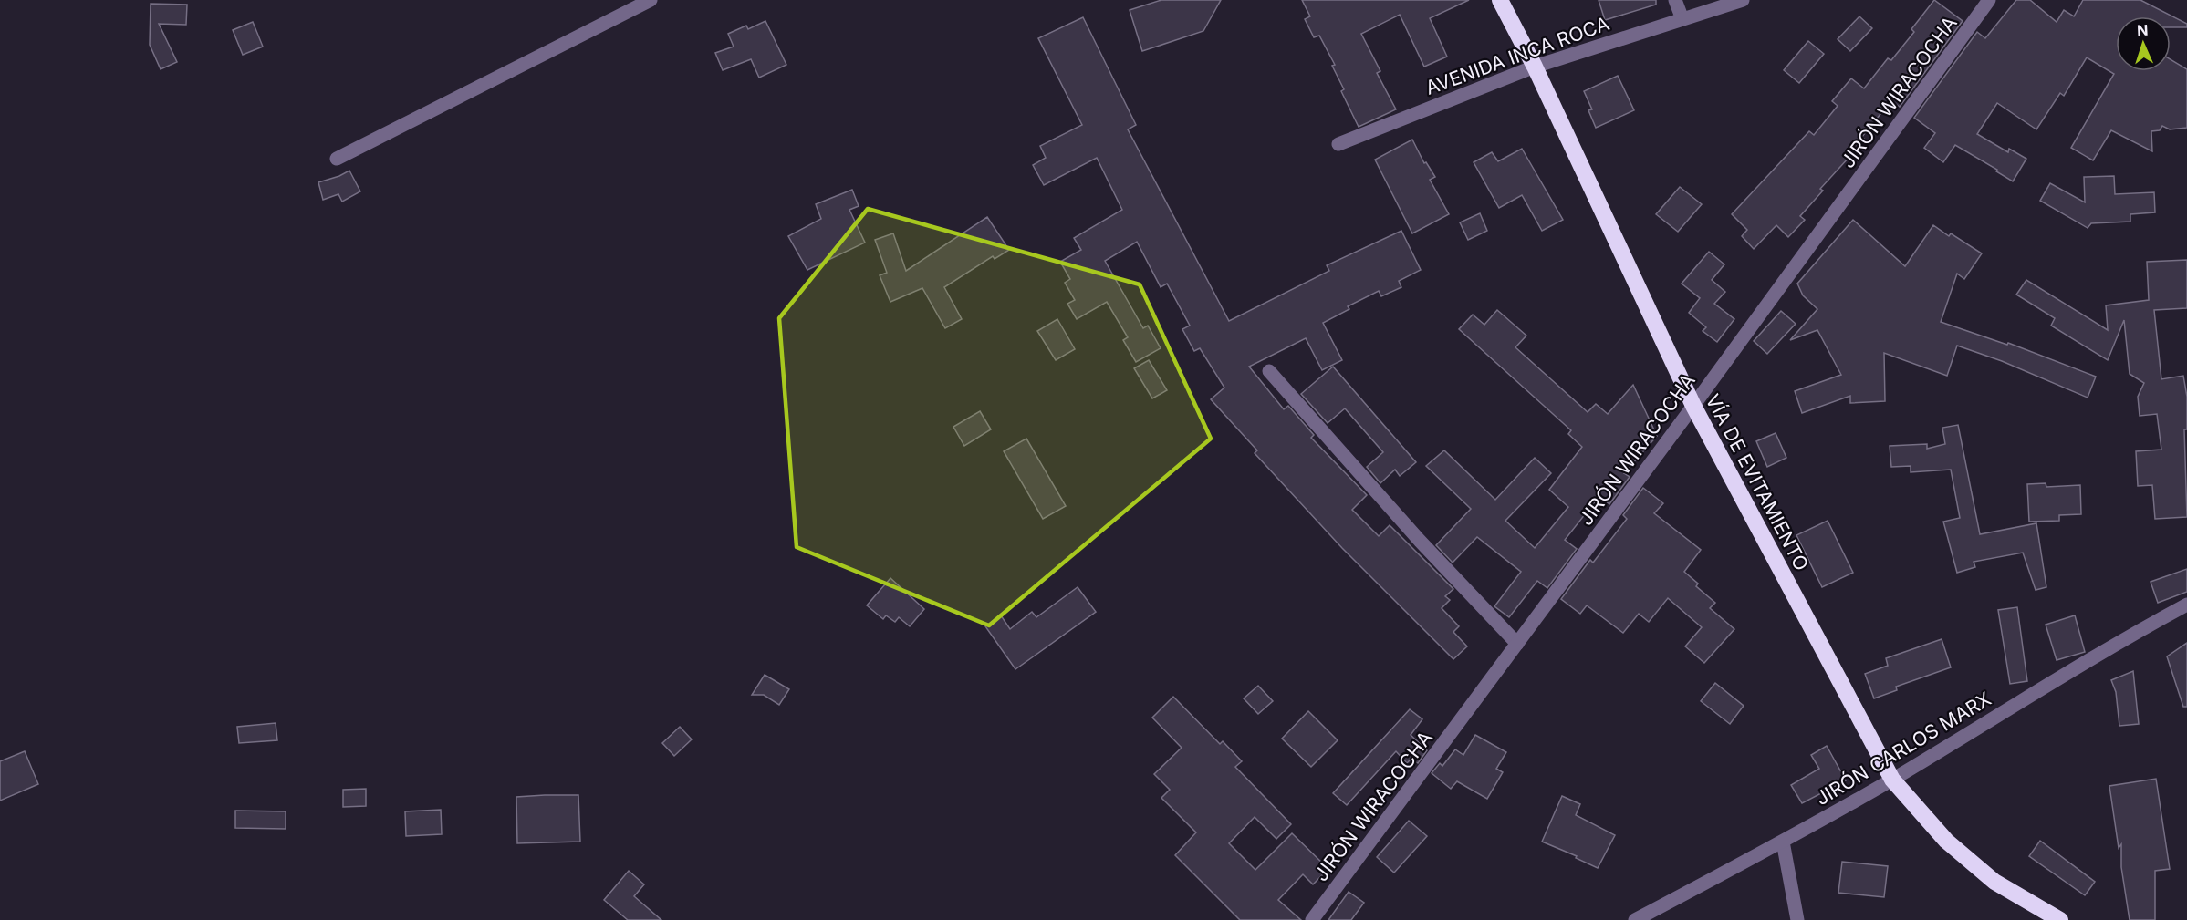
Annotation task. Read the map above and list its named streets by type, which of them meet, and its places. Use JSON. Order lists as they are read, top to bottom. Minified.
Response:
{"streets":{"highway":["VÍA DE EVITAMIENTO"],"street":["AVENIDA INCA ROCA","JIRÓN WIRACOCHA","JIRÓN CARLOS MARX"]},"crossings":[["AVENIDA INCA ROCA","VÍA DE EVITAMIENTO"],["JIRÓN WIRACOCHA","VÍA DE EVITAMIENTO"],["VÍA DE EVITAMIENTO","JIRÓN CARLOS MARX"]],"north":"top"}
